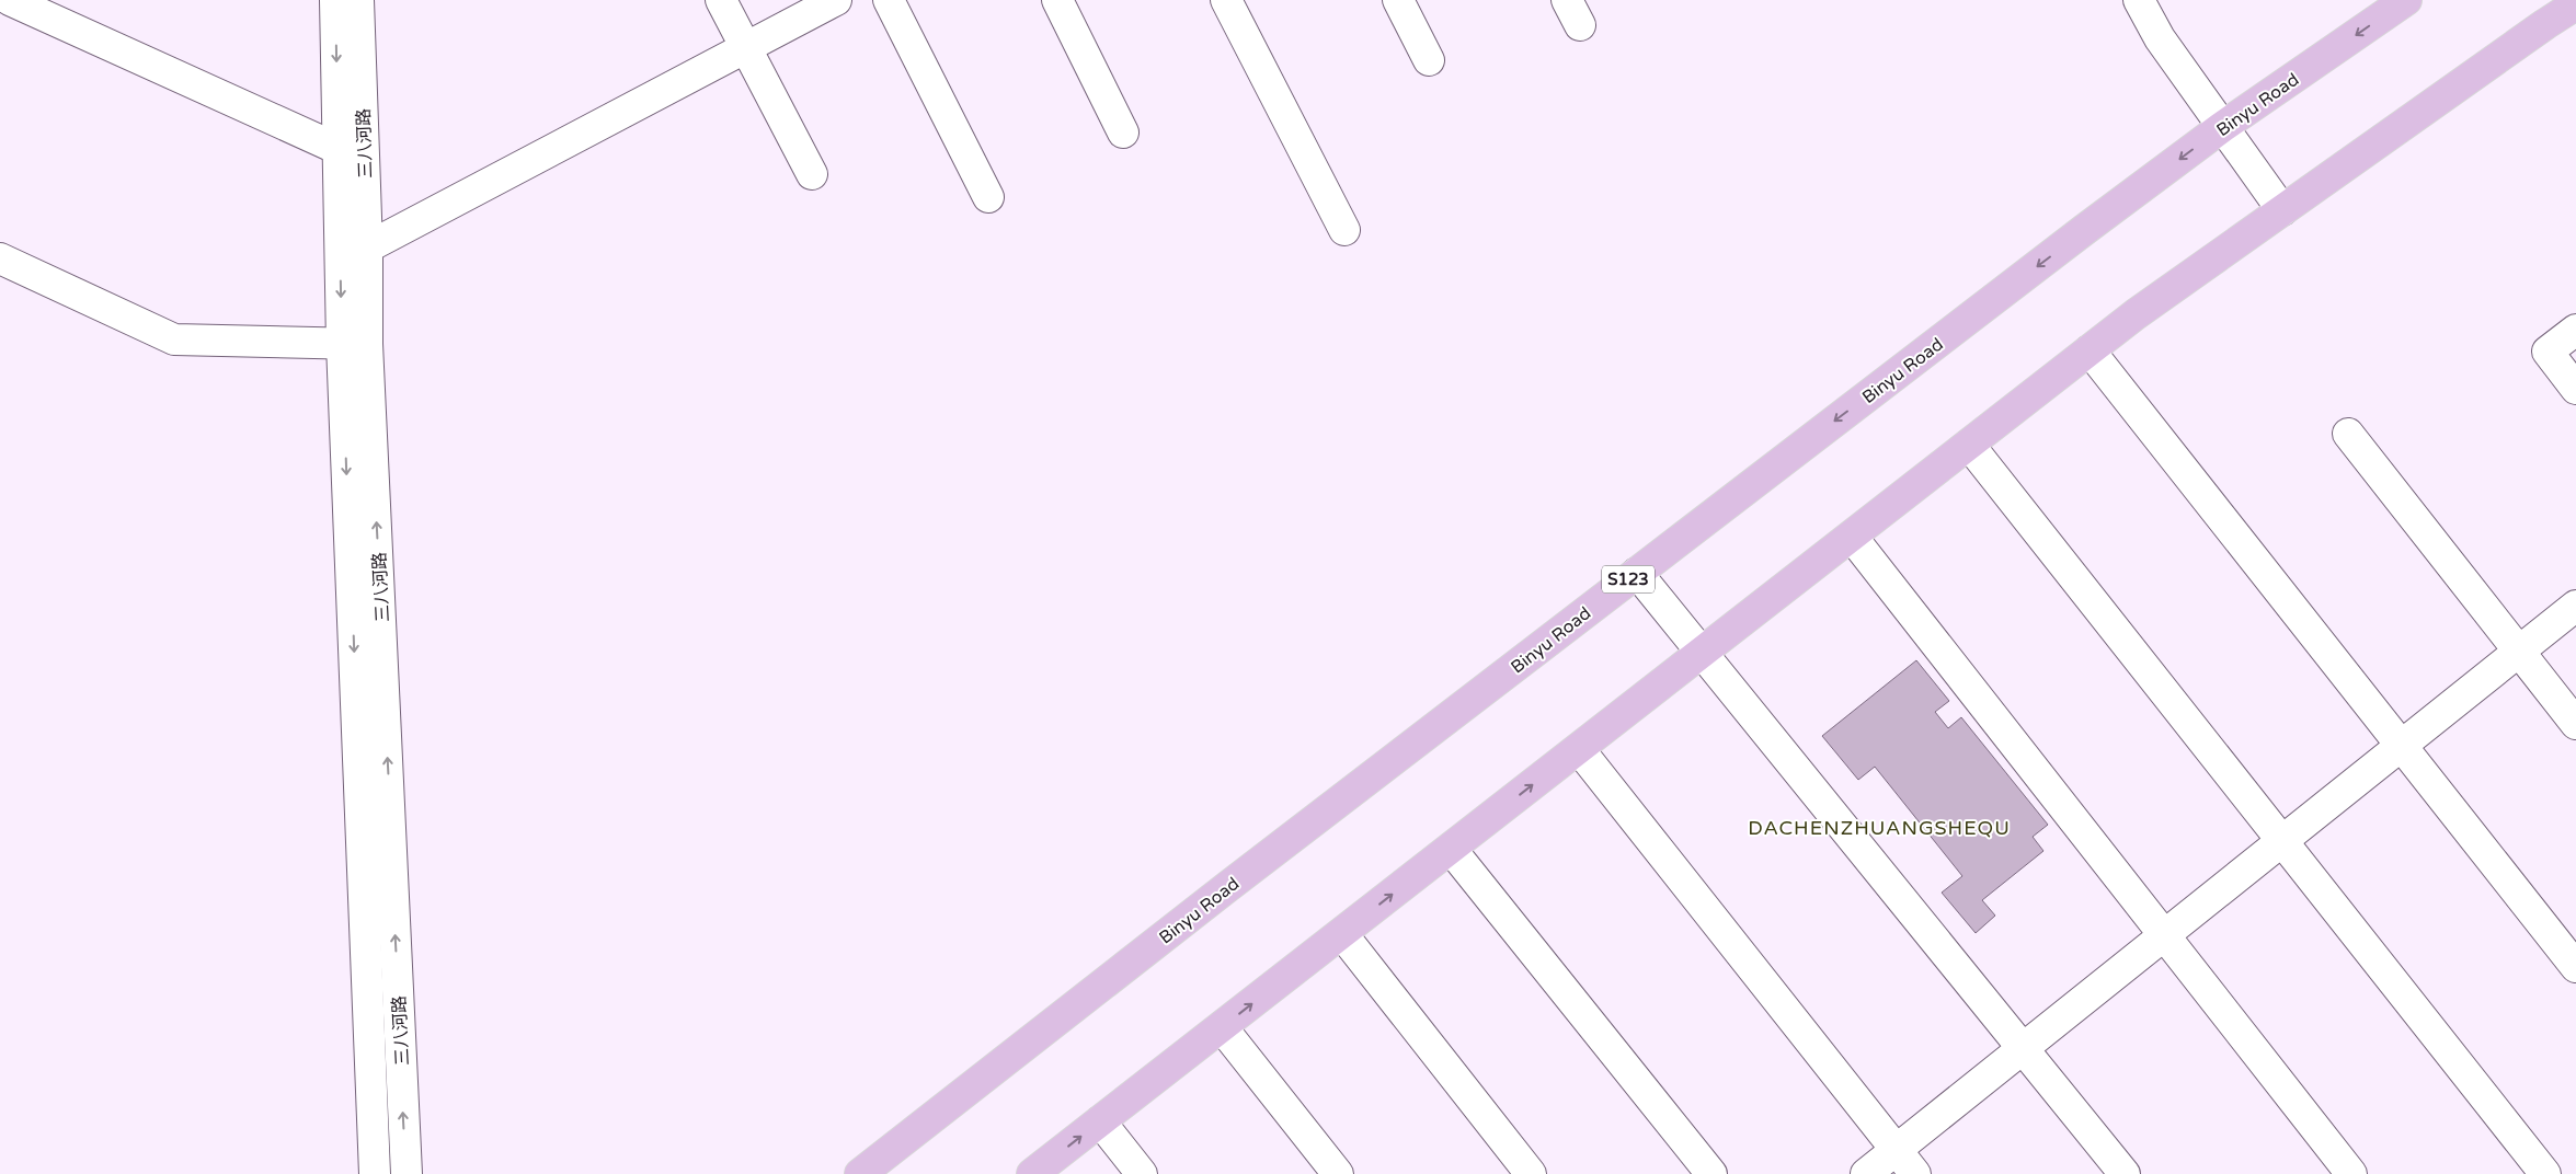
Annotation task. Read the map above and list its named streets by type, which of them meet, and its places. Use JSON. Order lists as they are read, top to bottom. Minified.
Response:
{"streets":{"main road":["Binyu Road","S123"],"street":["三八河路"]},"districts":["DACHENZHUANGSHEQU"]}
